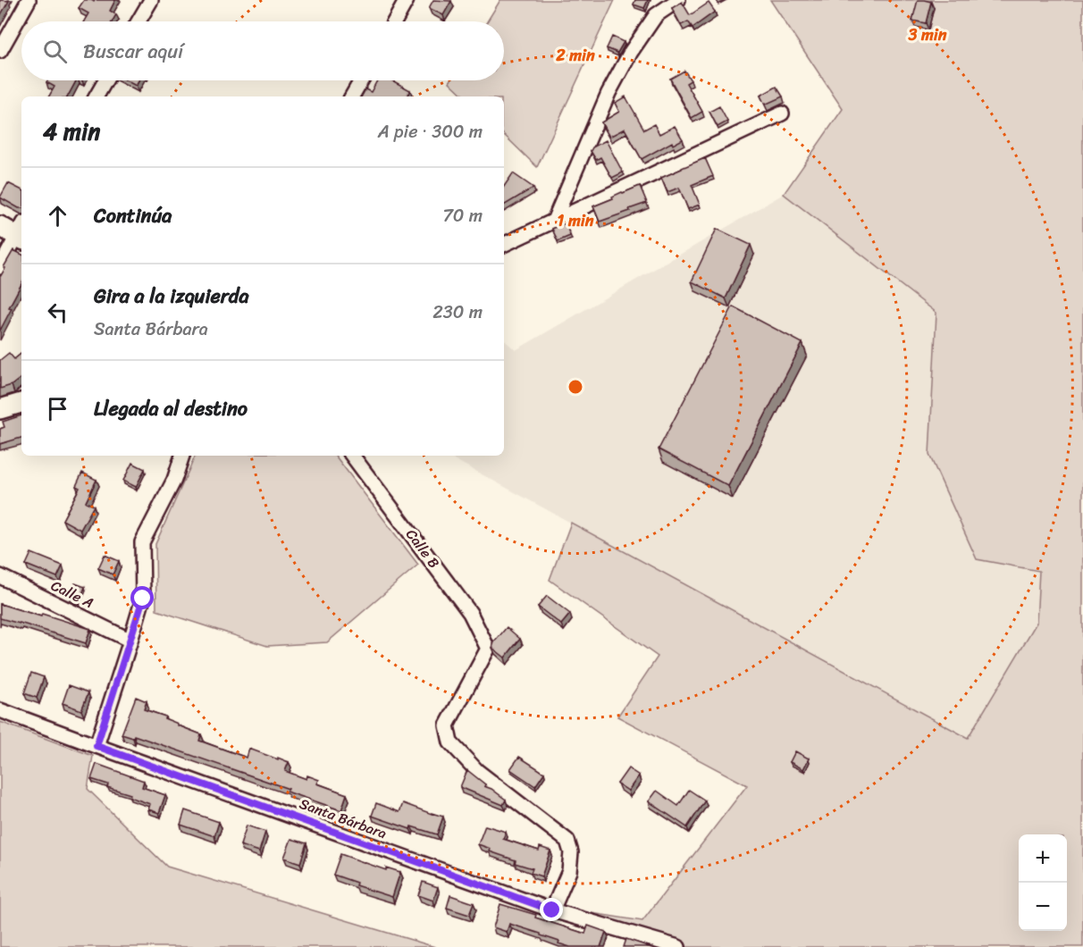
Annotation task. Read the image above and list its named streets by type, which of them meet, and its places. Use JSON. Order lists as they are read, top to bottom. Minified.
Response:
{"streets":{"street":["Calle B","Calle A","Santa Bárbara"]},"crossings":[["Calle B","Santa Bárbara"]],"page":{"search":"Buscar aquí","heading":["4 min","A pie · 300 m"],"list":[["Continúa","70 m"],["Gira a la izquierda","Santa Bárbara","230 m"],"Llegada al destino"],"map_buttons":["+","−"]},"rings":["3 min","2 min","1 min"]}
